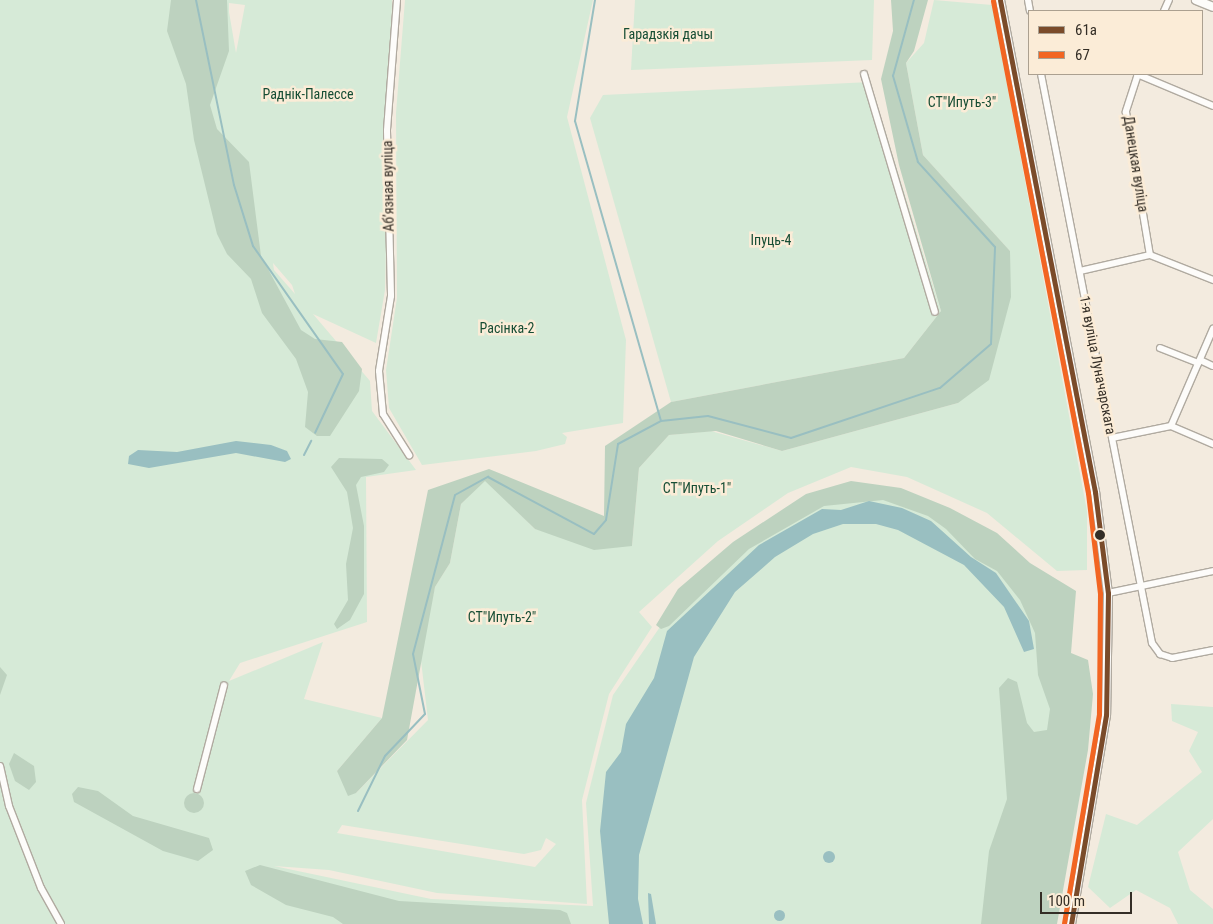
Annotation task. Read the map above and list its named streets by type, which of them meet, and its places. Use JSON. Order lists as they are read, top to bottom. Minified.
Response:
{"streets":{"street":["Данецкая вуліца","Абʼязная вуліца","1-я вуліца Луначарскага"]},"parks":["Гарадзкія дачы","Раднік-Палессе","СТ\"Ипуть-3\"","Іпуць-4","Расінка-2","СТ\"Ипуть-1\"","СТ\"Ипуть-2\""],"lines":["transit line 61а","transit line 67"],"legend":["61а","67"],"scale_bar":"100 m"}
